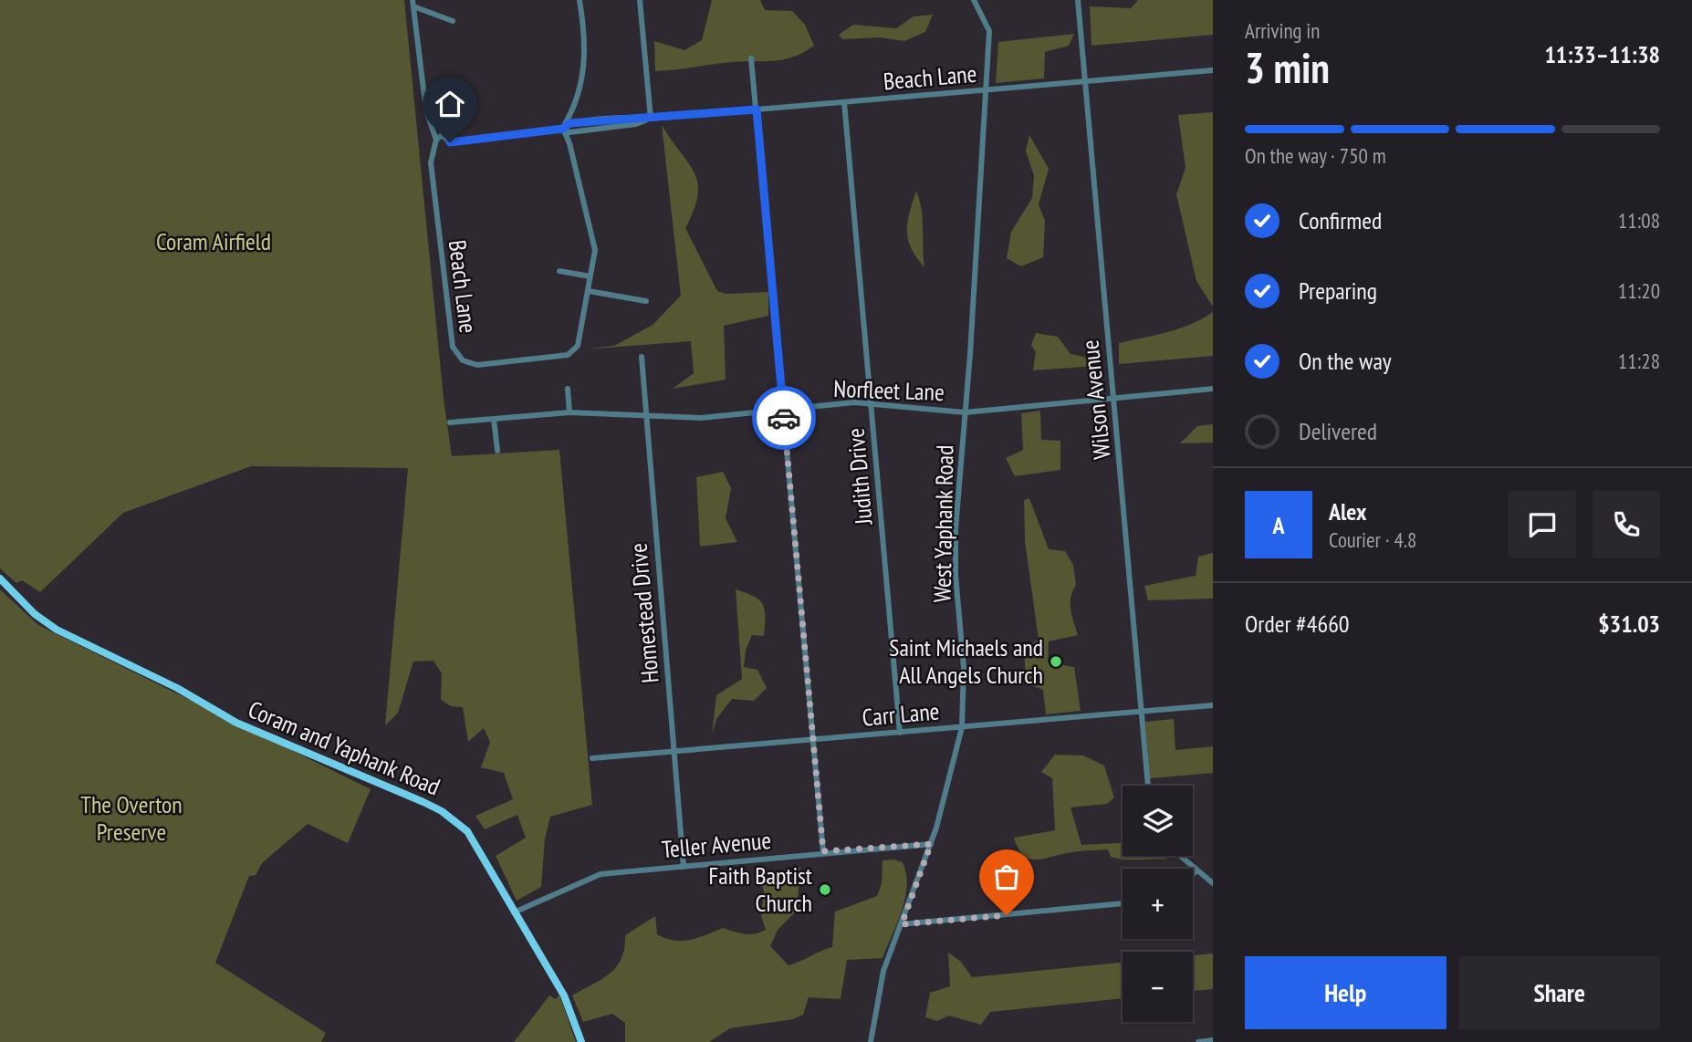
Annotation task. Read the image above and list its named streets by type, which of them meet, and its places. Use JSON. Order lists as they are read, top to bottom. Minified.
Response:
{"streets":{"main road":["Coram and Yaphank Road"],"street":["Beach Lane","Norfleet Lane","Wilson Avenue","Judith Drive","West Yaphank Road","Homestead Drive","Carr Lane","Teller Avenue"]},"crossings":[["Beach Lane","Wilson Avenue"],["Beach Lane","Judith Drive"],["Beach Lane","West Yaphank Road"],["Norfleet Lane","Wilson Avenue"],["Norfleet Lane","Judith Drive"],["Norfleet Lane","West Yaphank Road"],["Norfleet Lane","Homestead Drive"],["Wilson Avenue","Carr Lane"],["Judith Drive","Carr Lane"],["West Yaphank Road","Carr Lane"],["West Yaphank Road","Teller Avenue"],["Homestead Drive","Carr Lane"],["Homestead Drive","Teller Avenue"],["Coram and Yaphank Road","Teller Avenue"]],"parks":["Coram Airfield","The Overton Preserve"],"places":["Saint Michaels and All Angels Church","Faith Baptist Church"],"page":{"heading":["3 min","Arriving in","11:33–11:38"],"panel":["Alex","Courier · 4.8","Order #4660","$31.03"],"bar":"On the way · 750 m","list":[["Confirmed","11:08"],["Preparing","11:20"],["On the way","11:28"],"Delivered"],"round":"A","map_buttons":["+","−"],"buttons":["Help","Share"]}}
